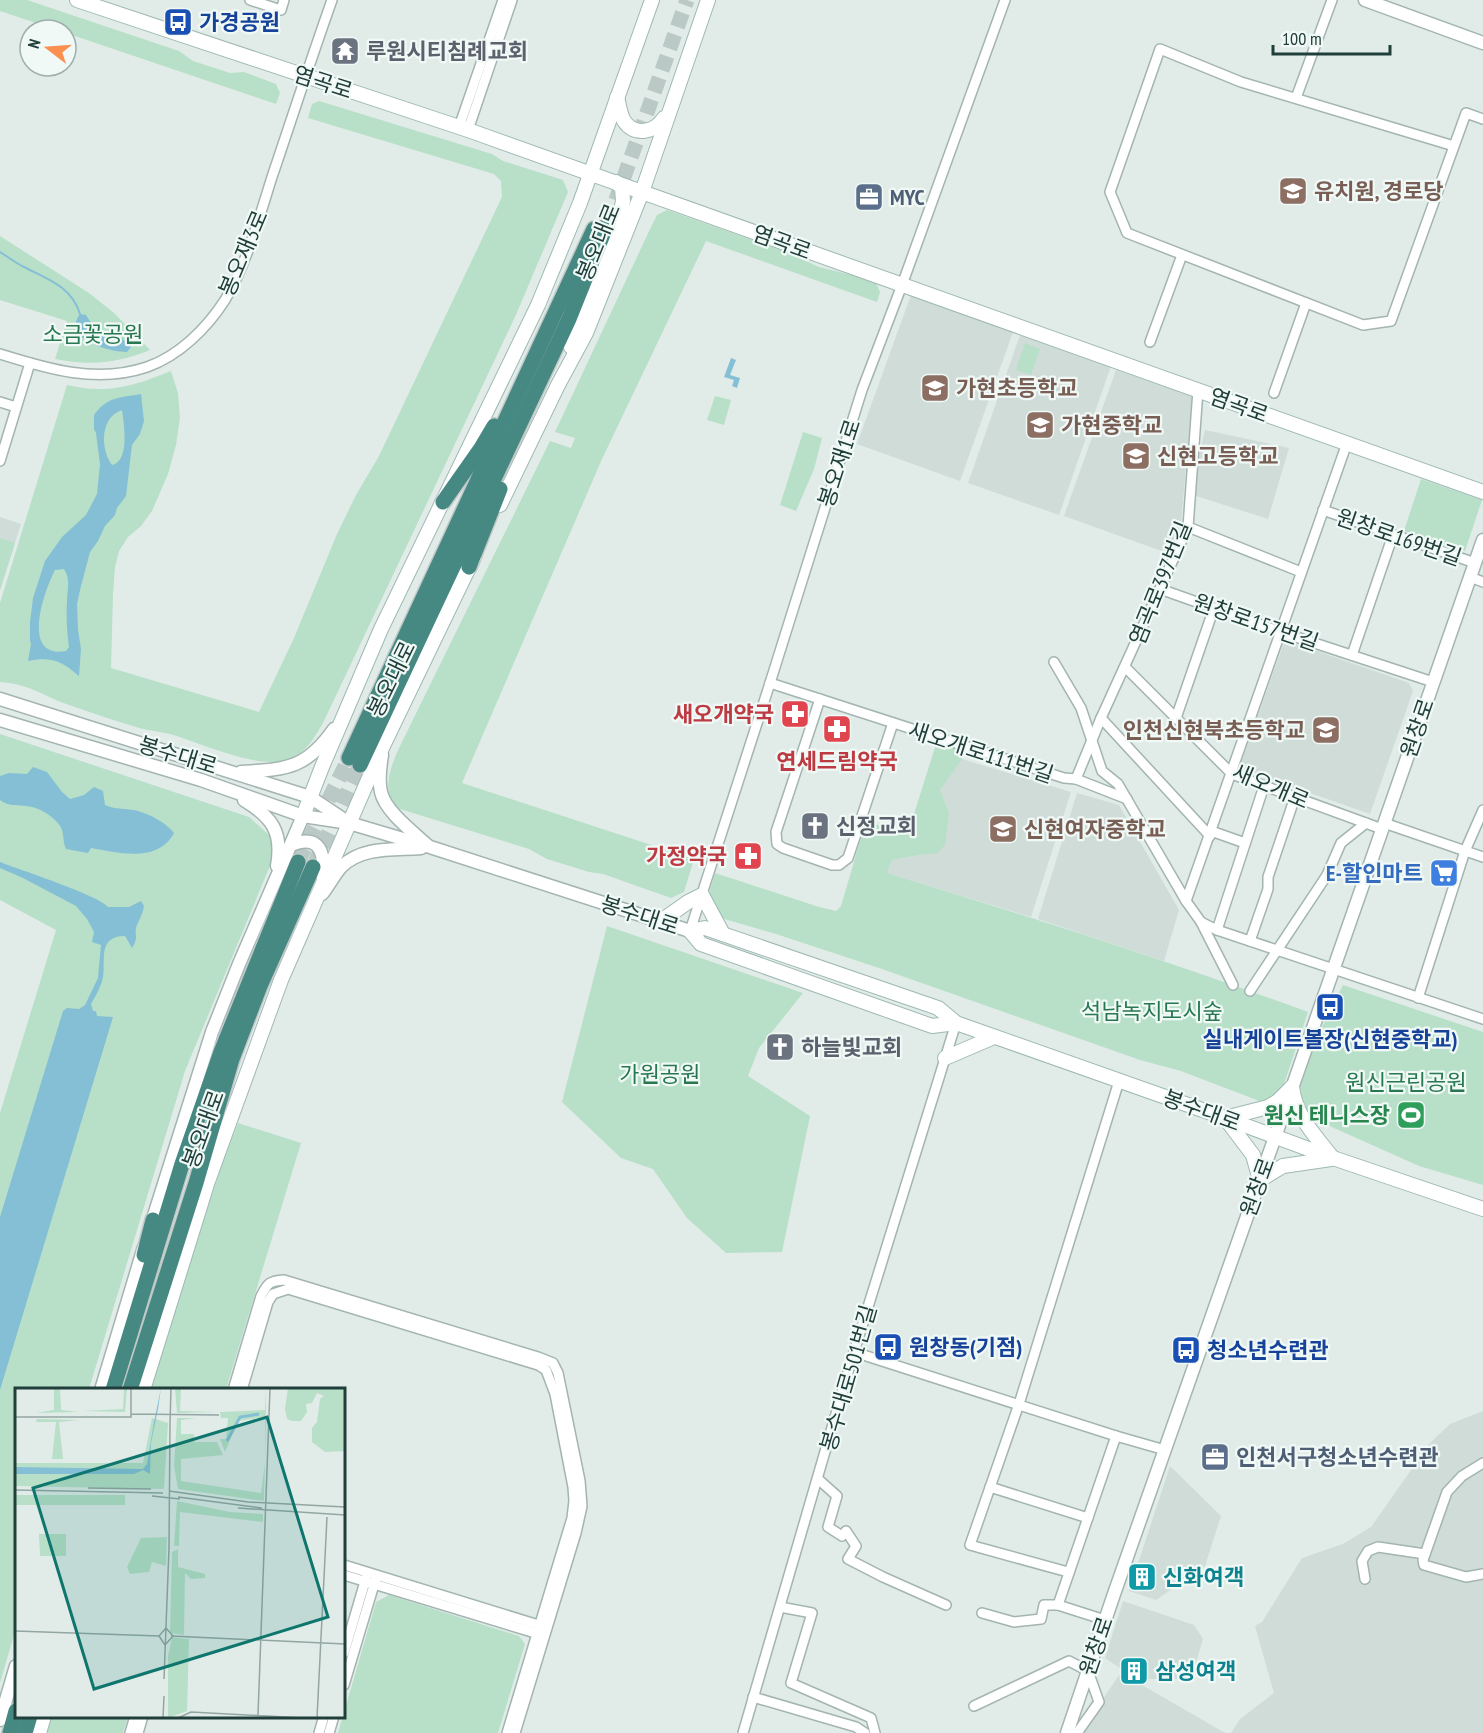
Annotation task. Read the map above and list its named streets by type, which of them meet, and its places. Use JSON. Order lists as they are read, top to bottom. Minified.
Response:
{"streets":{"highway":["봉오대로"],"main road":["염곡로","봉수대로"],"street":["봉오재3로","봉오재1로","원창로169번길","염곡로397번길","원창로157번길","원창로","새오개로111번길","새오개로","봉수대로501번길"]},"crossings":[["염곡로","봉오대로"],["염곡로","봉오재3로"],["염곡로","봉오재1로"],["염곡로","염곡로397번길"],["봉오대로","봉수대로"],["봉오재1로","새오개로111번길"],["봉오재1로","봉수대로"],["원창로169번길","원창로"],["염곡로397번길","원창로157번길"],["염곡로397번길","새오개로111번길"],["염곡로397번길","새오개로"],["원창로157번길","원창로"],["원창로","봉수대로"],["원창로","새오개로"],["새오개로111번길","새오개로"],["봉수대로","봉수대로501번길"]],"parks":["소금꽃공원","석남녹지도시숲","가원공원","원신근린공원"],"places":{"bus stop":["가경공원","실내게이트볼장(신현중학교)","원창동(기점)","청소년수련관"],"temple":["루원시티침례교회"],"school or university":["유치원, 경로당","가현초등학교","가현중학교","신현고등학교","인천신현북초등학교","신현여자중학교"],"office":["MYC","인천서구청소년수련관"],"pharmacy":["새오개약국","연세드림약국","가정약국"],"church":["신정교회","하늘빛교회"],"supermarket":["E-할인마트"],"sports":["원신 테니스장"],"building":["신화여객","삼성여객"]},"scale_bar":"100 m","north":"left"}
